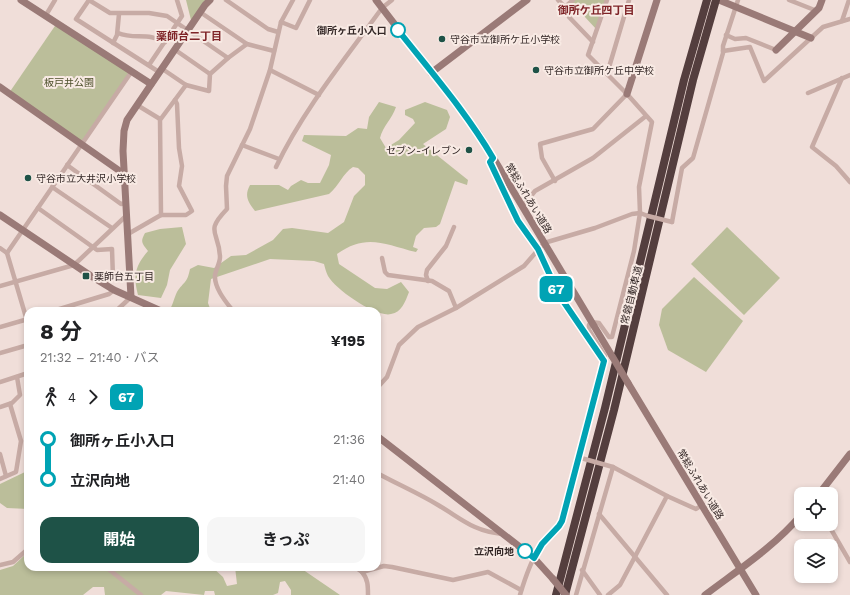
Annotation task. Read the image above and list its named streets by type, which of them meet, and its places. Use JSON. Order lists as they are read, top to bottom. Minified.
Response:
{"streets":{"highway":["常磐自動車道"],"street":["常総ふれあい道路"]},"districts":["御所ケ丘四丁目","薬師台二丁目"],"parks":["板戸井公園"],"places":{"other":["御所ヶ丘小入口","守谷市立御所ケ丘小学校","守谷市立御所ケ丘中学校","セブン-イレブン","守谷市立大井沢小学校","立沢向地"],"transit":["薬師台五丁目"]},"lines":["bus line 67"],"page":{"on_map":"67","heading":["8 分","21:32 – 21:40 · バス","¥195"],"legs":["4","67"],"list":[{"name":"御所ヶ丘小入口","value":"21:36"},{"name":"立沢向地","value":"21:40"}],"buttons":["開始","きっぷ"]}}
